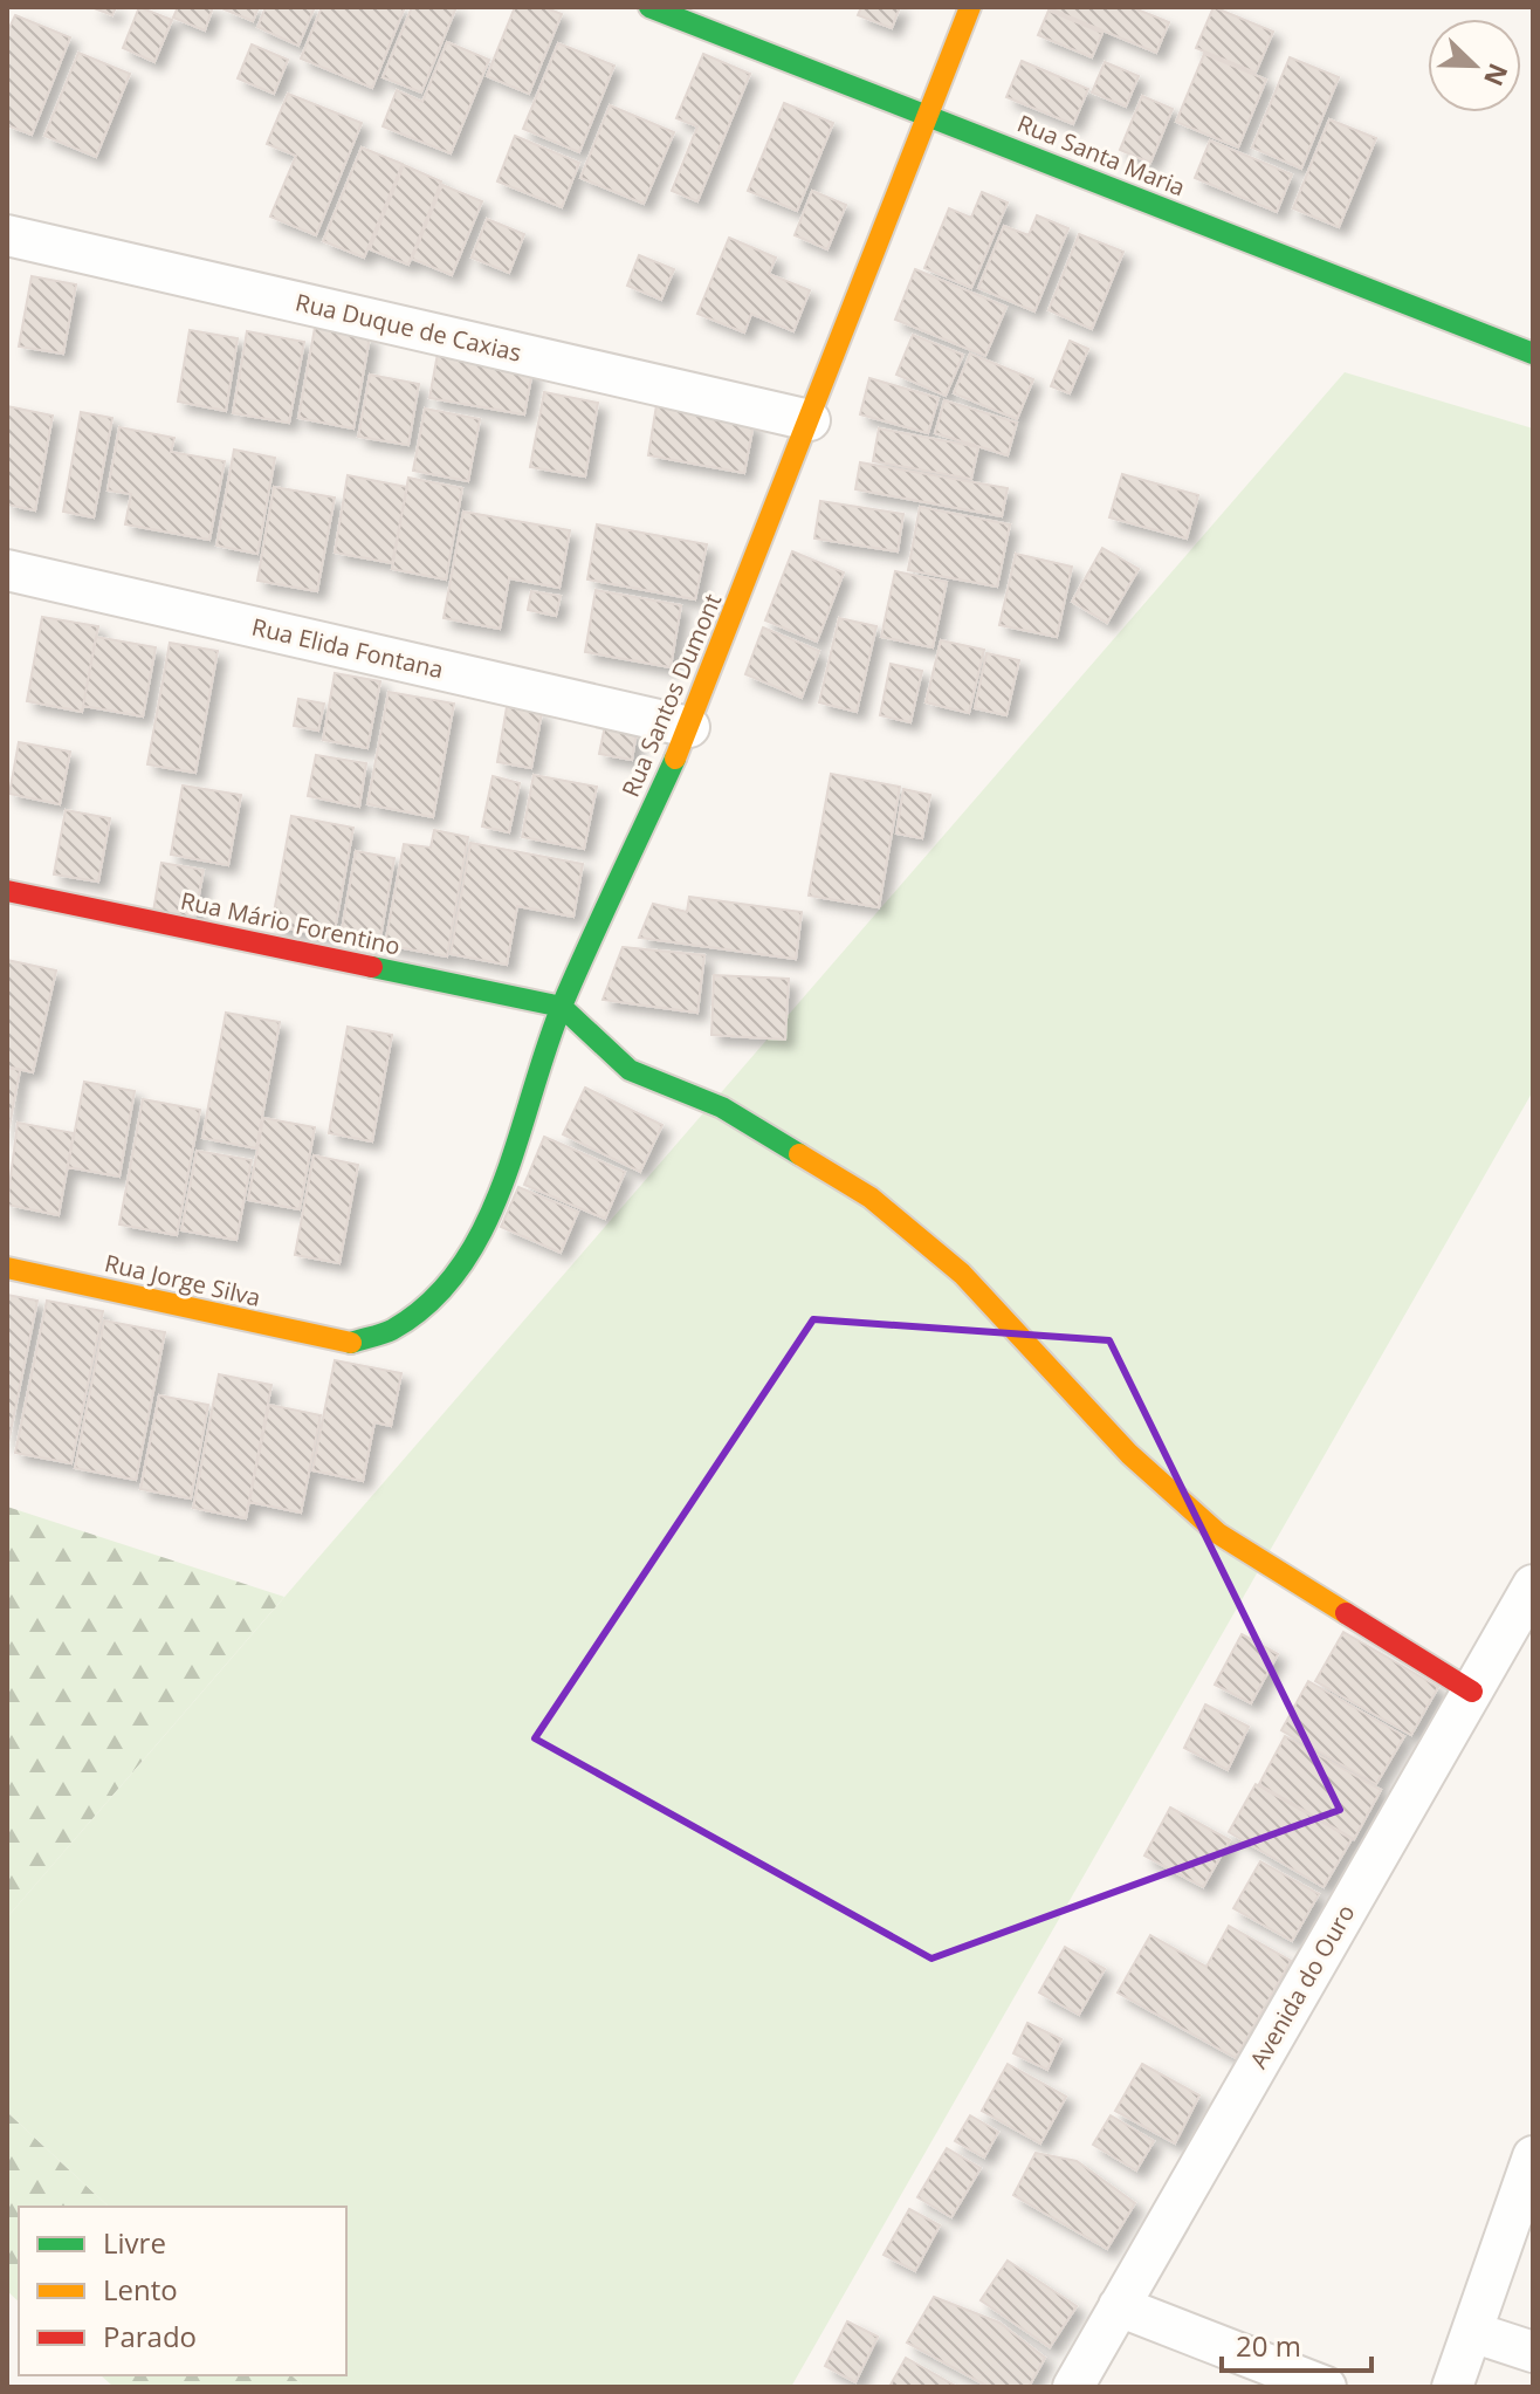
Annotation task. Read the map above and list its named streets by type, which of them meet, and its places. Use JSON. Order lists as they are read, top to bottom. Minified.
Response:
{"streets":{"street":["Rua Santa Maria","Rua Duque de Caxias","Rua Elida Fontana","Rua Santos Dumont","Rua Mário Forentino","Rua Jorge Silva","Avenida do Ouro"]},"crossings":[["Rua Santa Maria","Rua Santos Dumont"],["Rua Duque de Caxias","Rua Santos Dumont"],["Rua Elida Fontana","Rua Santos Dumont"],["Rua Santos Dumont","Rua Mário Forentino"],["Rua Santos Dumont","Rua Jorge Silva"]],"legend":["Livre","Lento","Parado"],"scale_bar":"20 m","north":"bottom right"}
